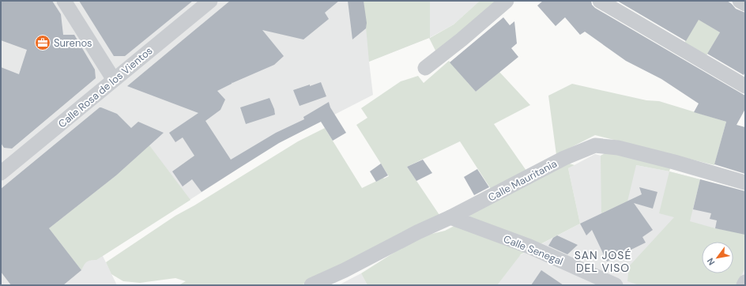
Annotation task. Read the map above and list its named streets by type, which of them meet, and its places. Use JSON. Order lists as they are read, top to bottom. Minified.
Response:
{"streets":{"street":["Calle Rosa de los Vientos","Calle Mauritania","Calle Senegal"]},"crossings":[["Calle Mauritania","Calle Senegal"]],"districts":["SAN JOSÉ DEL VISO"],"places":{"office":["Surenos"]},"north":"bottom left"}
